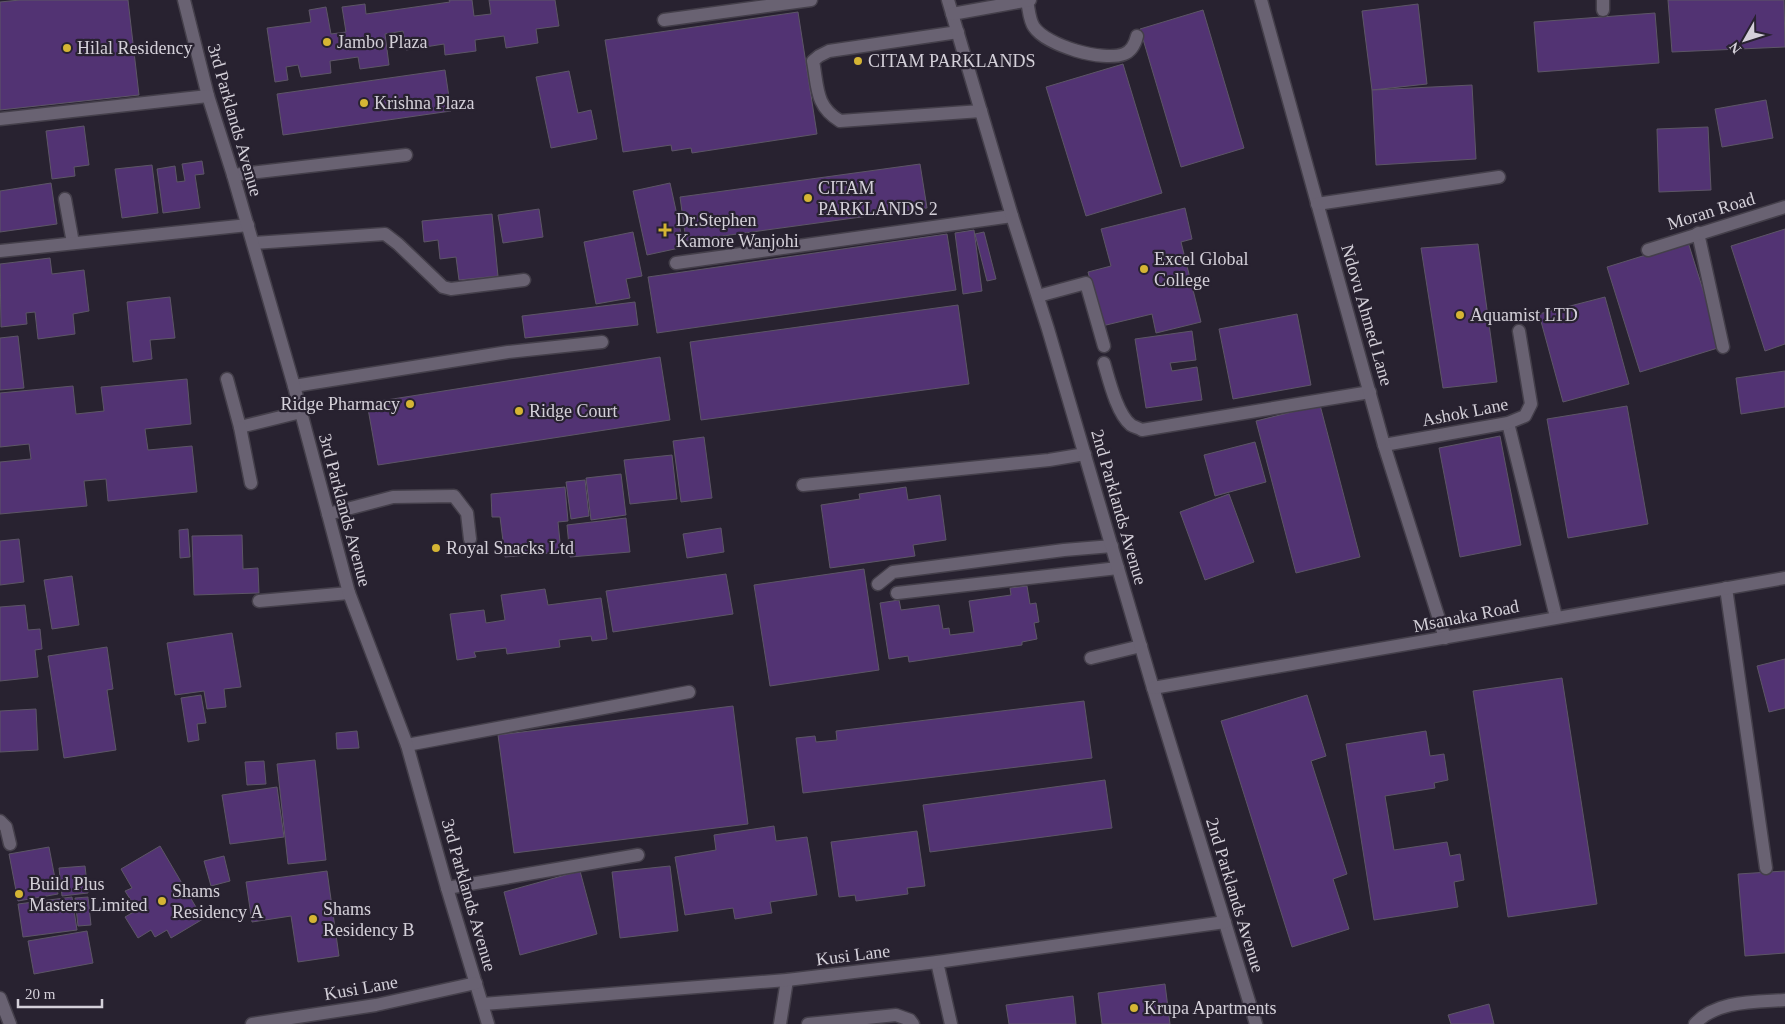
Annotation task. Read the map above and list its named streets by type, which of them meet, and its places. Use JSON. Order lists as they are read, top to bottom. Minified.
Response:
{"streets":{"street":["3rd Parklands Avenue","Moran Road","Ndovu Ahmed Lane","Ashok Lane","2nd Parklands Avenue","Msanaka Road","Kusi Lane"]},"crossings":[["3rd Parklands Avenue","Kusi Lane"],["Ndovu Ahmed Lane","Ashok Lane"],["Ndovu Ahmed Lane","Msanaka Road"],["2nd Parklands Avenue","Msanaka Road"],["2nd Parklands Avenue","Kusi Lane"]],"places":{"other":["Jambo Plaza","Hilal Residency","CITAM PARKLANDS","Krishna Plaza","CITAM PARKLANDS 2","Excel Global College","Aquamist LTD","Ridge Pharmacy","Ridge Court","Royal Snacks Ltd","Build Plus Masters Limited","Shams Residency A","Shams Residency B","Krupa Apartments"],"health":["Dr.Stephen Kamore Wanjohi"]},"scale_bar":"20 m","north":"bottom left"}
